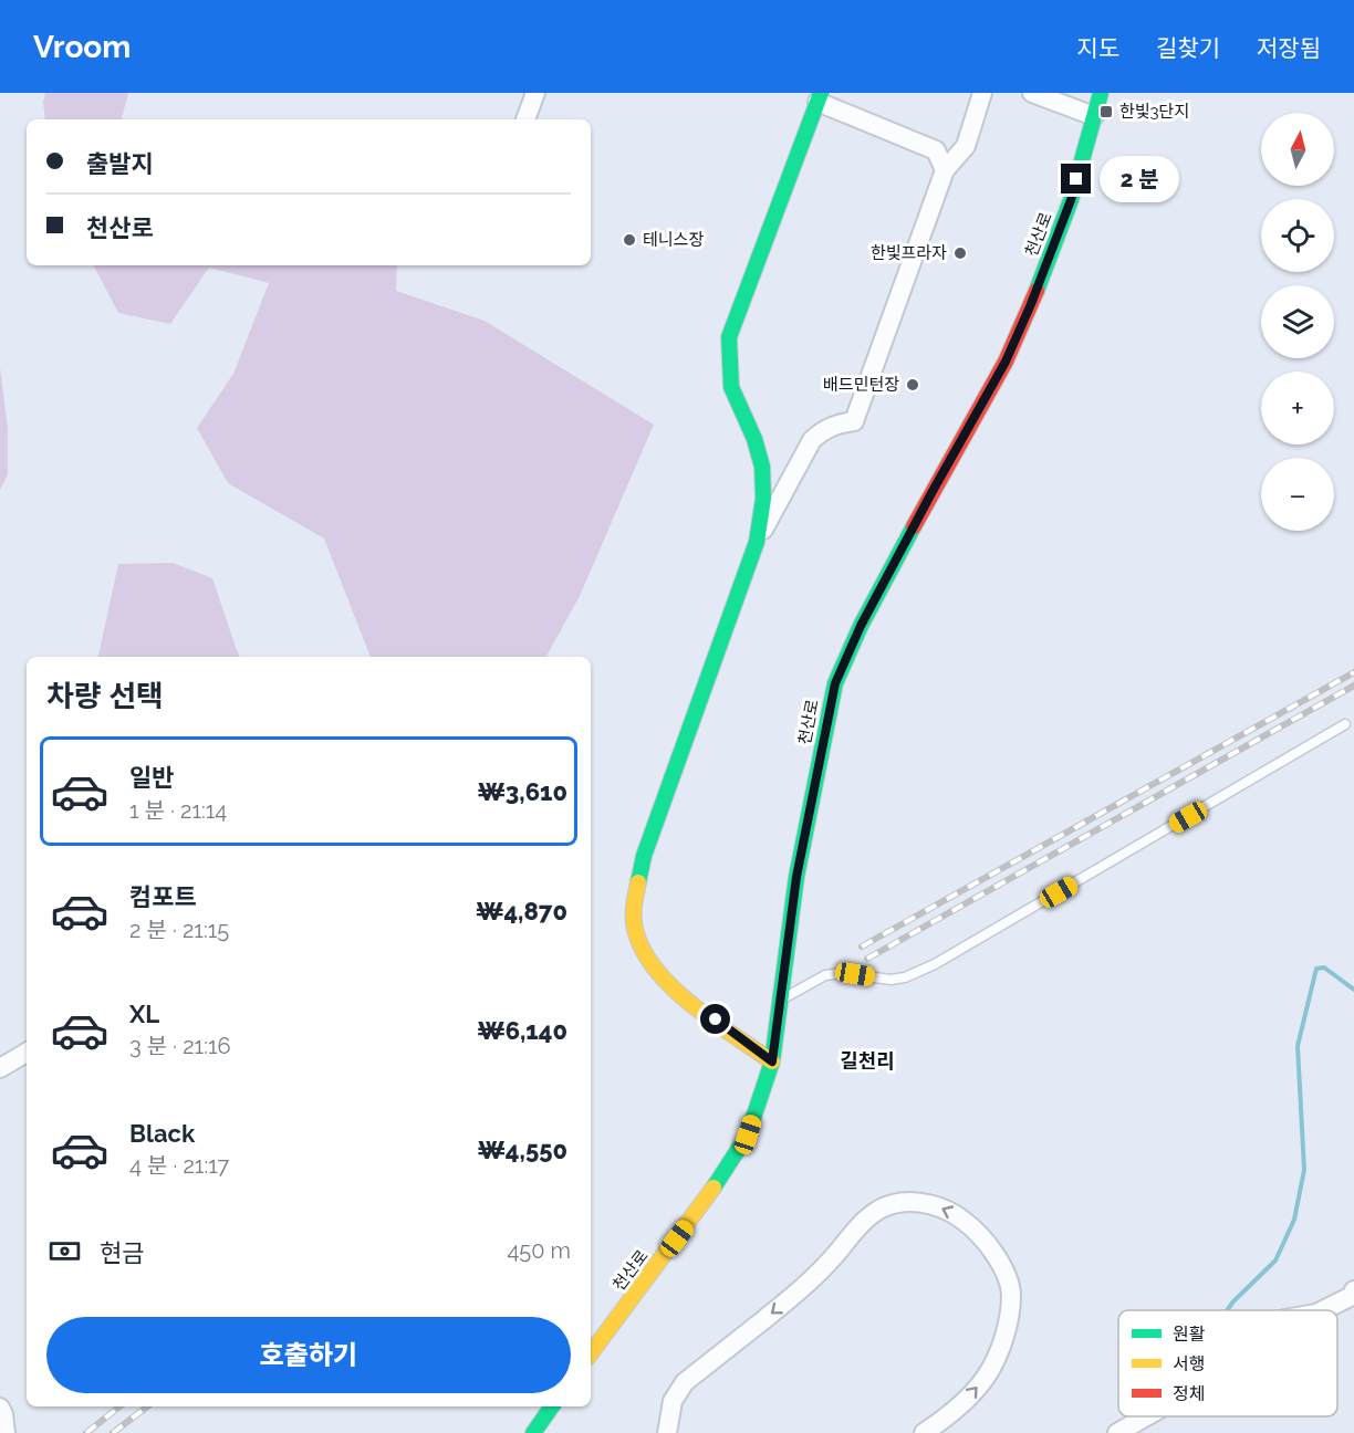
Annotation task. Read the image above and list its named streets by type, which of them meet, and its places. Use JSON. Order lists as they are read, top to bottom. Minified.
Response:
{"streets":{"street":["천산로"]},"districts":["길천리"],"places":{"transit":["한빛3단지"],"other":["테니스장","한빛프라자","배드민턴장"]},"legend":["원활","서행","정체"],"north":"top","page":{"header":"Vroom","nav":["지도","길찾기","저장됨"],"map_buttons":["+","−"],"banner":["출발지","천산로"],"bubble":"2 분","heading":"차량 선택","list":[{"name":"일반","note":"1 분 · 21:14","value":"₩3,610"},{"name":"컴포트","note":"2 분 · 21:15","value":"₩4,870"},{"name":"XL","note":"3 분 · 21:16","value":"₩6,140"},{"name":"Black","note":"4 분 · 21:17","value":"₩4,550"}],"pay":["현금","450 m"],"buttons":"호출하기"}}
